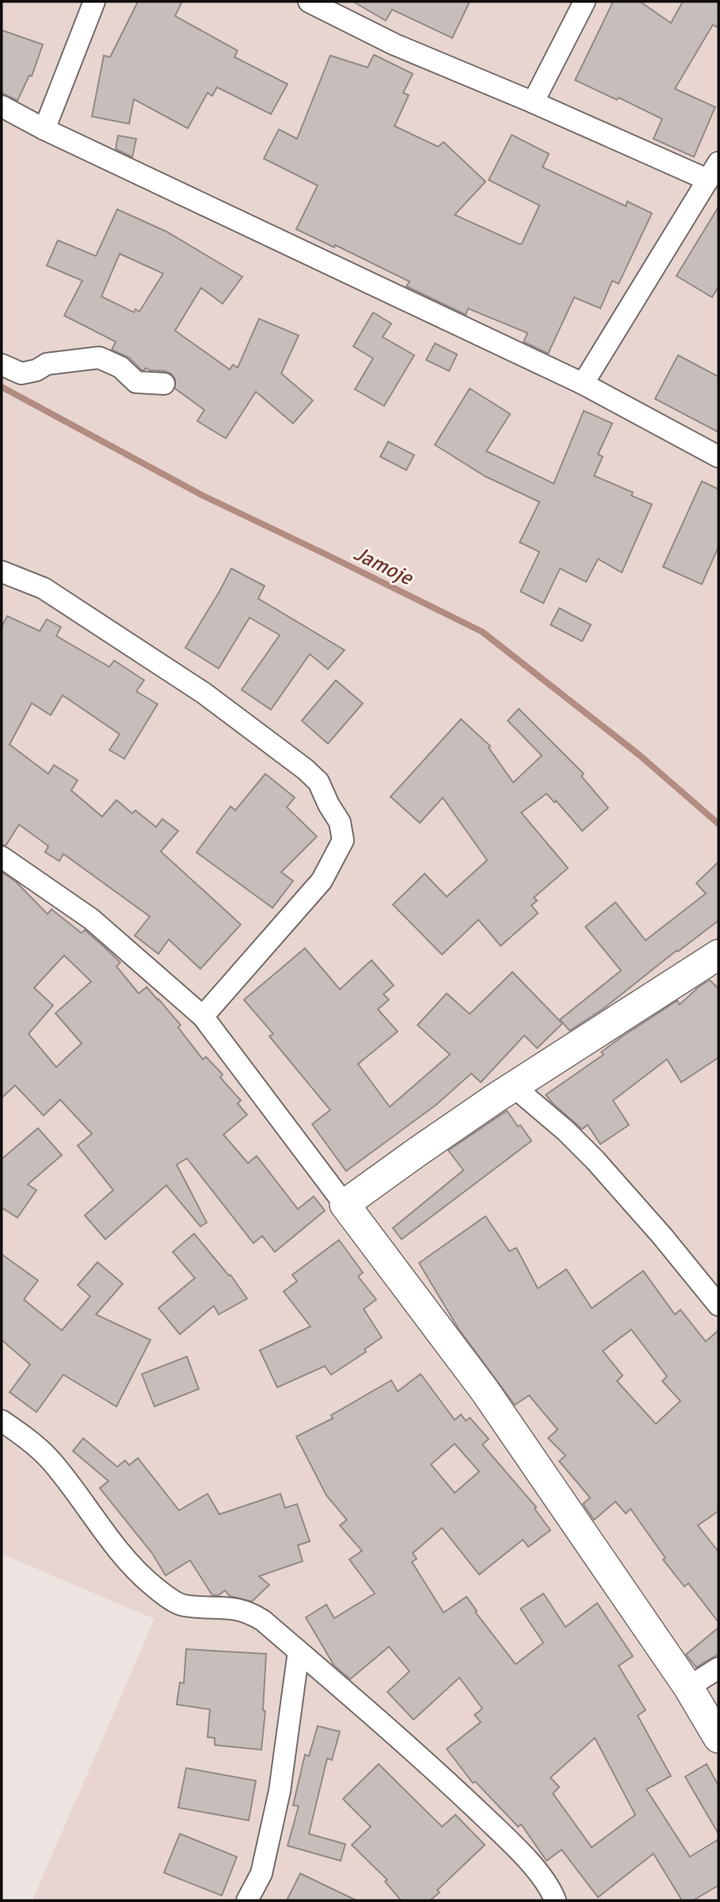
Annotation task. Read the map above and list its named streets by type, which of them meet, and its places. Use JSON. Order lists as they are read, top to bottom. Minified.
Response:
{"water":["Jamoje"]}
